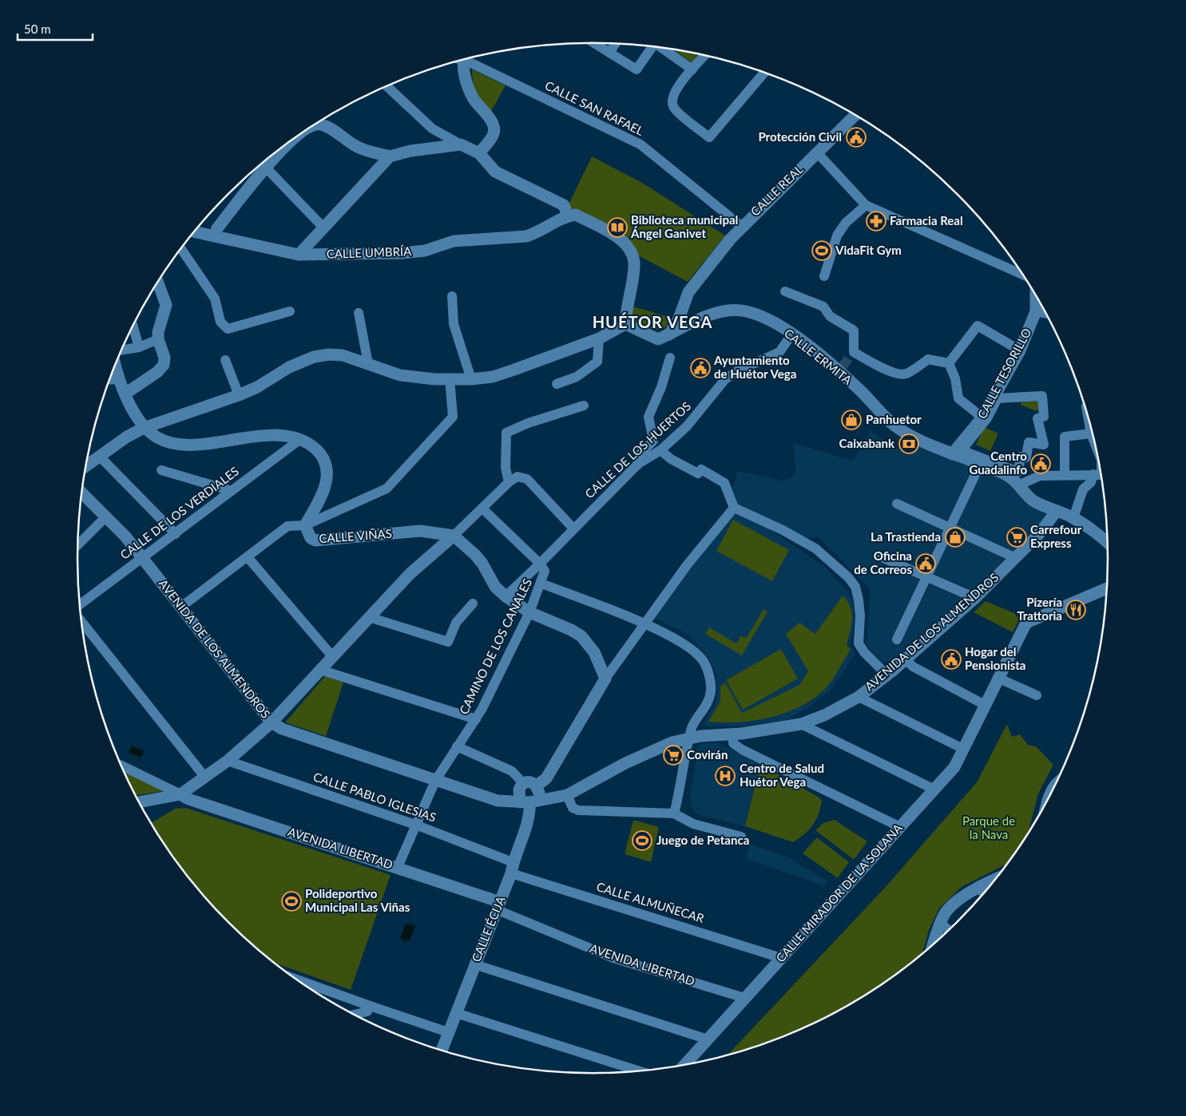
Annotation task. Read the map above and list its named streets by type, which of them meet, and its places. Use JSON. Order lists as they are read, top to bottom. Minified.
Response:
{"streets":{"street":["CALLE SAN RAFAEL","CALLE REAL","CALLE UMBRÍA","CALLE ERMITA","CALLE TESORILLO","CALLE DE LOS HUERTOS","CALLE DE LOS VERDIALES","CALLE VIÑAS","AVENIDA DE LOS ALMENDROS","CAMINO DE LOS CANALES","CALLE PABLO IGLESIAS","AVENIDA LIBERTAD","CALLE MIRADOR DE LA SOLANA","CALLE ALMUÑECAR","CALLE ÉCIJA"]},"crossings":[["CALLE SAN RAFAEL","CALLE REAL"],["CALLE REAL","CALLE ERMITA"],["CALLE ERMITA","CALLE TESORILLO"],["CALLE ERMITA","CALLE DE LOS HUERTOS"],["CALLE ERMITA","AVENIDA DE LOS ALMENDROS"],["CALLE DE LOS HUERTOS","CAMINO DE LOS CANALES"],["CALLE DE LOS VERDIALES","CALLE VIÑAS"],["CALLE DE LOS VERDIALES","AVENIDA DE LOS ALMENDROS"],["AVENIDA DE LOS ALMENDROS","CAMINO DE LOS CANALES"],["AVENIDA DE LOS ALMENDROS","CALLE ÉCIJA"],["CAMINO DE LOS CANALES","CALLE PABLO IGLESIAS"],["CAMINO DE LOS CANALES","AVENIDA LIBERTAD"],["CALLE PABLO IGLESIAS","CALLE ALMUÑECAR"],["CALLE PABLO IGLESIAS","CALLE ÉCIJA"],["AVENIDA LIBERTAD","CALLE MIRADOR DE LA SOLANA"],["AVENIDA LIBERTAD","CALLE ÉCIJA"],["CALLE MIRADOR DE LA SOLANA","CALLE ALMUÑECAR"],["CALLE ALMUÑECAR","CALLE ÉCIJA"]],"districts":["HUÉTOR VEGA"],"parks":["Parque de la Nava"],"places":{"public building":["Protección Civil","Ayuntamiento de Huétor Vega","Centro Guadalinfo","Oficina de Correos","Hogar del Pensionista"],"pharmacy":["Farmacia Real"],"library":["Biblioteca municipal Ángel Ganivet"],"sports":["VidaFit Gym","Juego de Petanca","Polideportivo Municipal Las Viñas"],"shop":["Panhuetor","La Trastienda"],"bank":["Caixabank"],"supermarket":["Carrefour Express","Covirán"],"restaurant":["Pizería Trattoria"],"hospital":["Centro de Salud Huétor Vega"]},"scale_bar":"50 m"}
